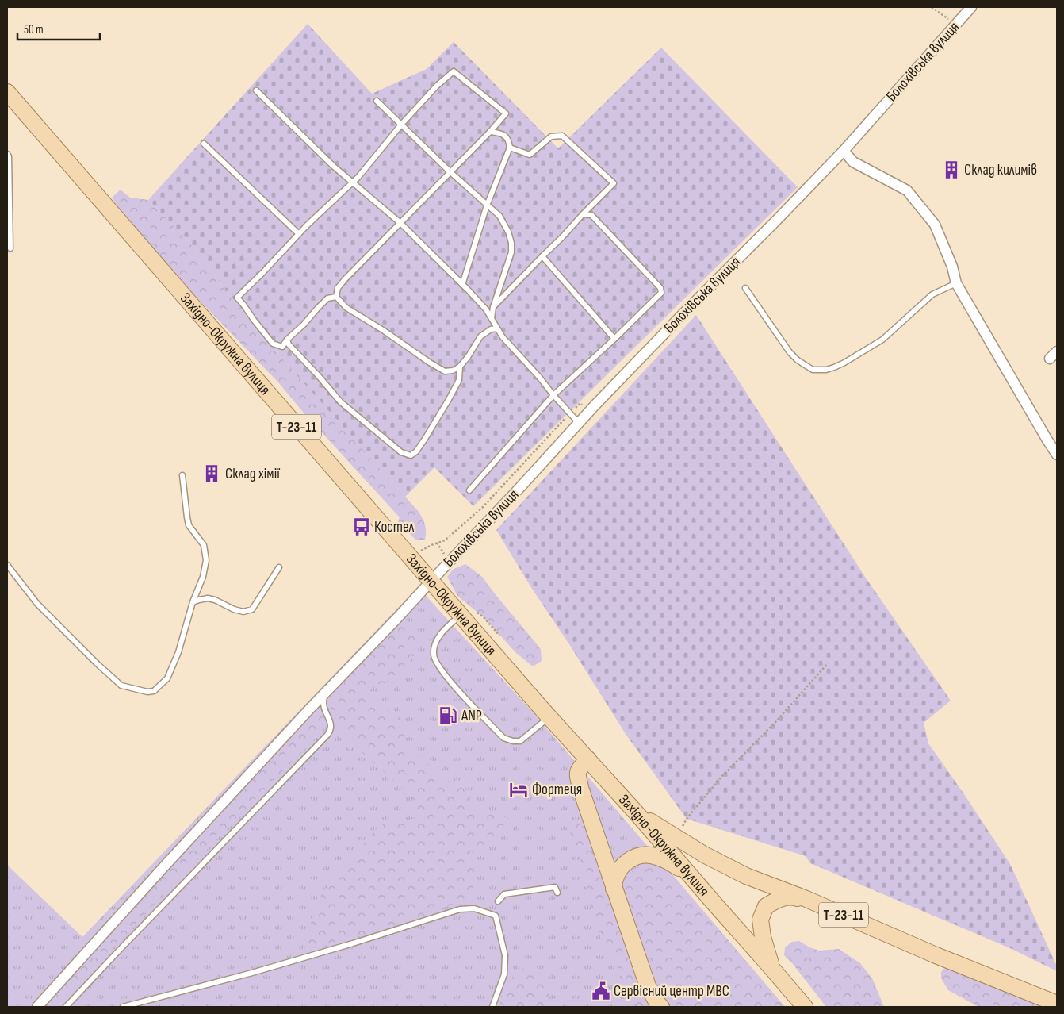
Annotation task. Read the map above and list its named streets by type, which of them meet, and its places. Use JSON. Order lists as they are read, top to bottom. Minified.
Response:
{"streets":{"main road":["Західно-Окружна вулиця","Т-23-11"],"street":["Болохівська вулиця"]},"crossings":[["Болохівська вулиця","Західно-Окружна вулиця"],["Західно-Окружна вулиця","Т-23-11"]],"places":{"building":["Склад килимів","Склад хімії"],"bus stop":["Костел"],"fuel station":["ANP"],"hotel":["Фортеця"],"public building":["Сервісний центр МВС"]},"scale_bar":"50 m"}
